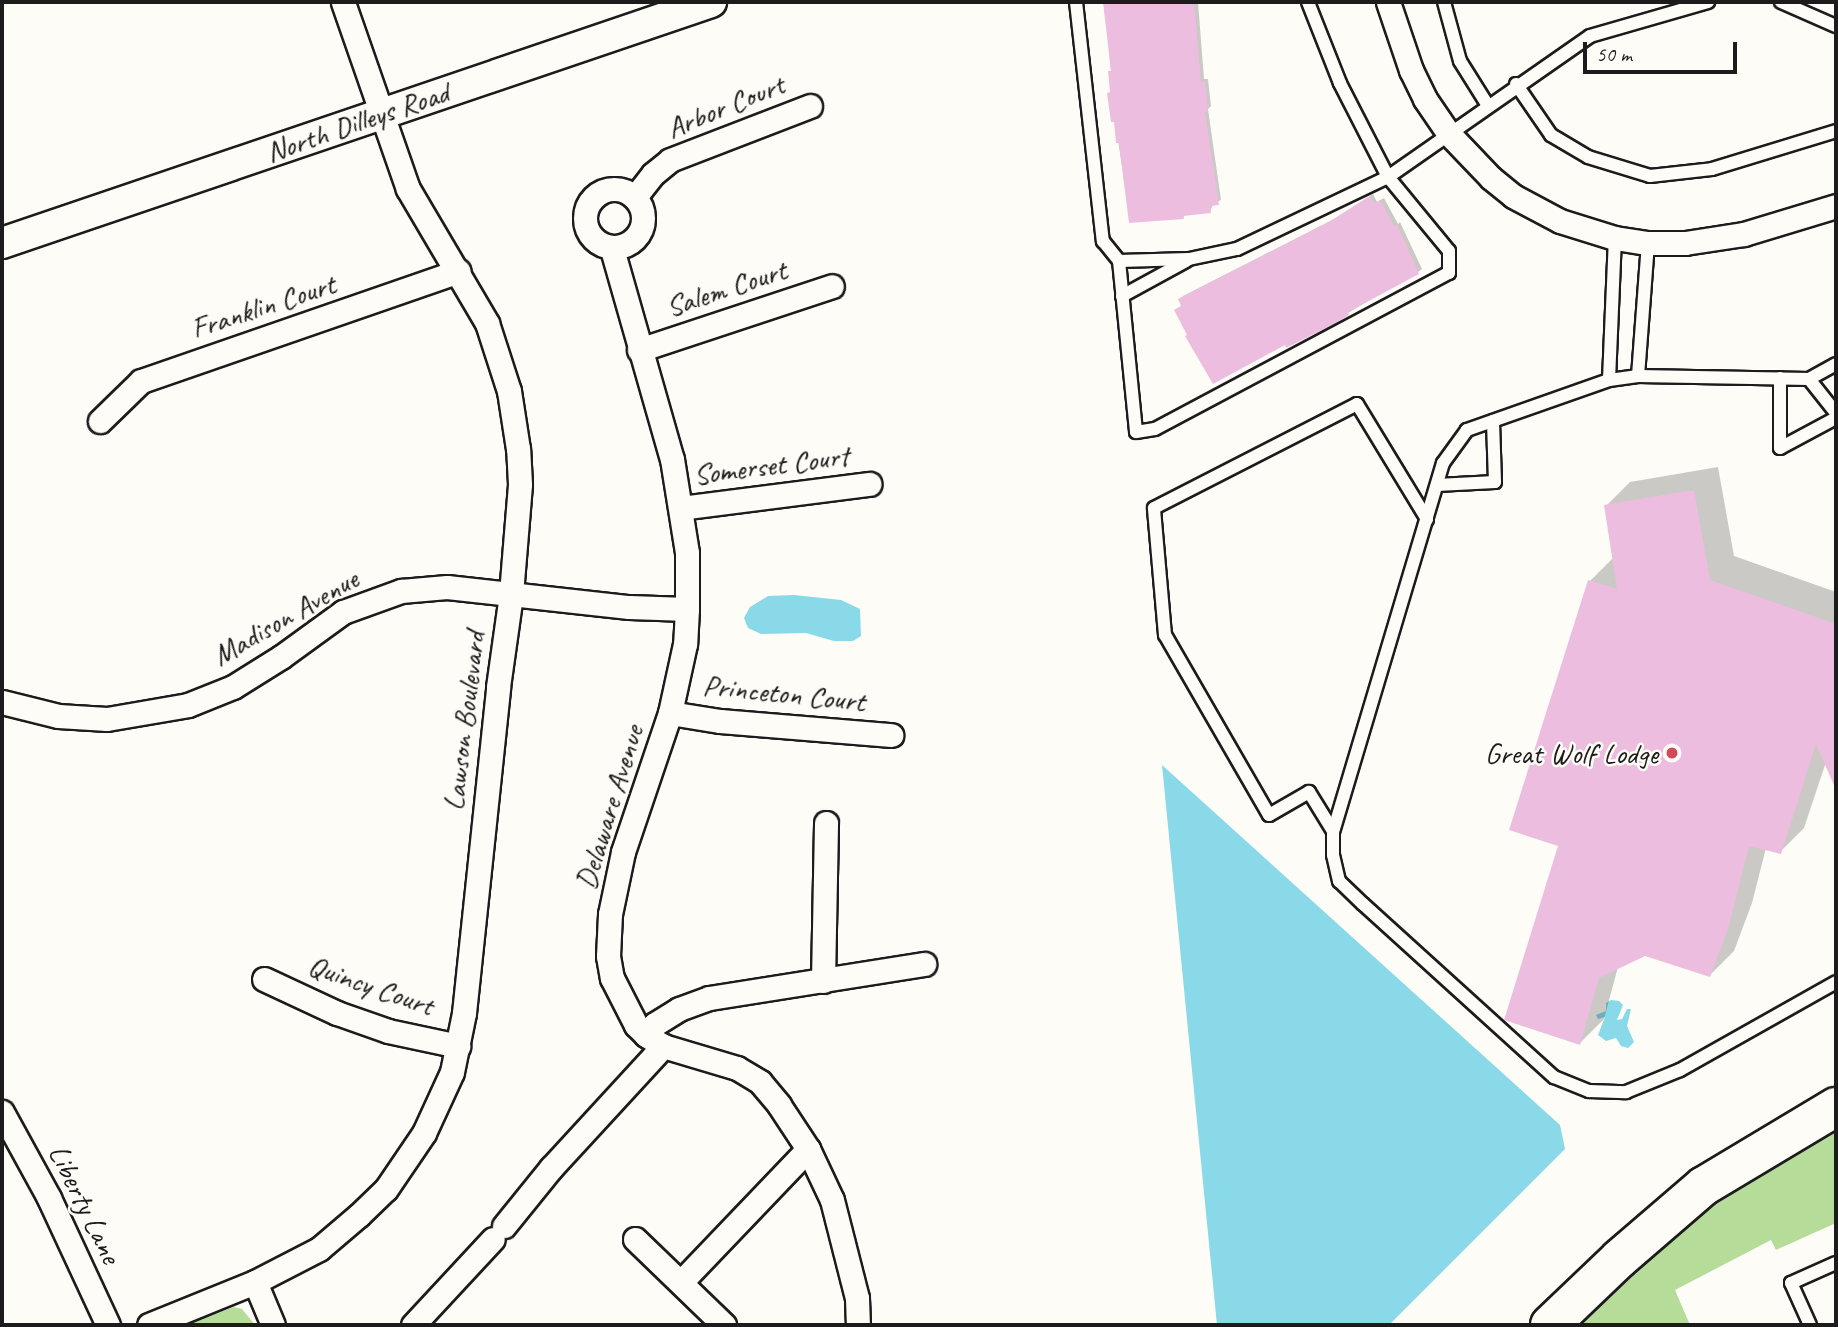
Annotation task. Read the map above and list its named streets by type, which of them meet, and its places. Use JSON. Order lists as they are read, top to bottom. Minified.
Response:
{"streets":{"street":["Arbor Court","North Dilleys Road","Salem Court","Franklin Court","Somerset Court","Madison Avenue","Princeton Court","Lawson Boulevard","Delaware Avenue","Quincy Court","Liberty Lane"]},"crossings":[["Arbor Court","Delaware Avenue"],["North Dilleys Road","Lawson Boulevard"],["Salem Court","Delaware Avenue"],["Franklin Court","Lawson Boulevard"],["Somerset Court","Delaware Avenue"],["Madison Avenue","Lawson Boulevard"],["Madison Avenue","Delaware Avenue"],["Princeton Court","Delaware Avenue"],["Lawson Boulevard","Quincy Court"]],"places":["Great Wolf Lodge"],"scale_bar":"50 m"}
